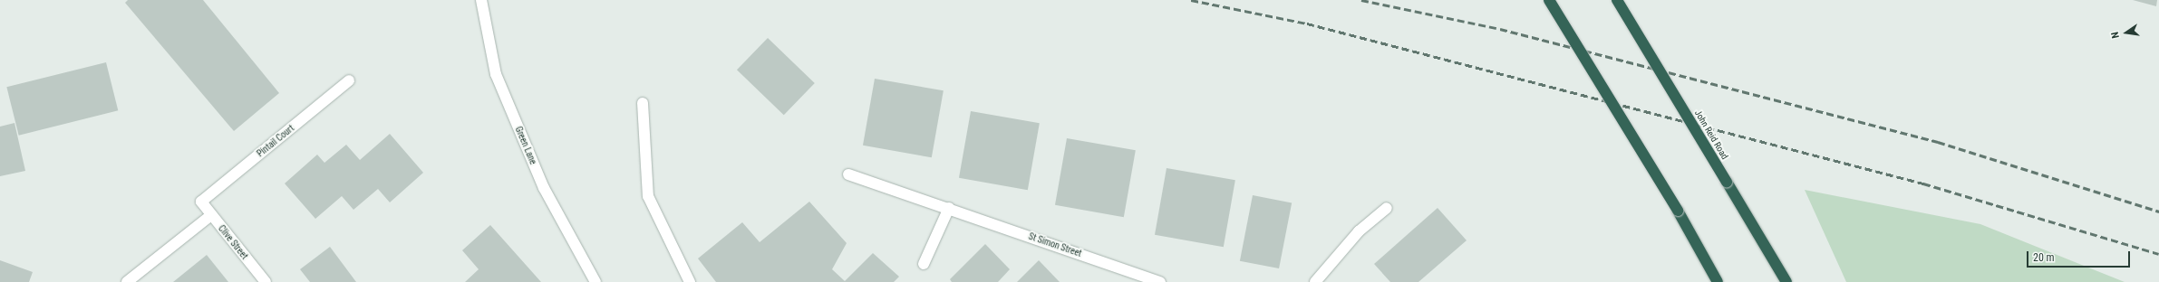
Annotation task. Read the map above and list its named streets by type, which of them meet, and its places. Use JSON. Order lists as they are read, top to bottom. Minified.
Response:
{"streets":{"highway":["John Reid Road"],"street":["Pintail Court","Green Lane","Clive Street","St Simon Street"]},"crossings":[["Pintail Court","Clive Street"]],"scale_bar":"20 m","north":"left"}
